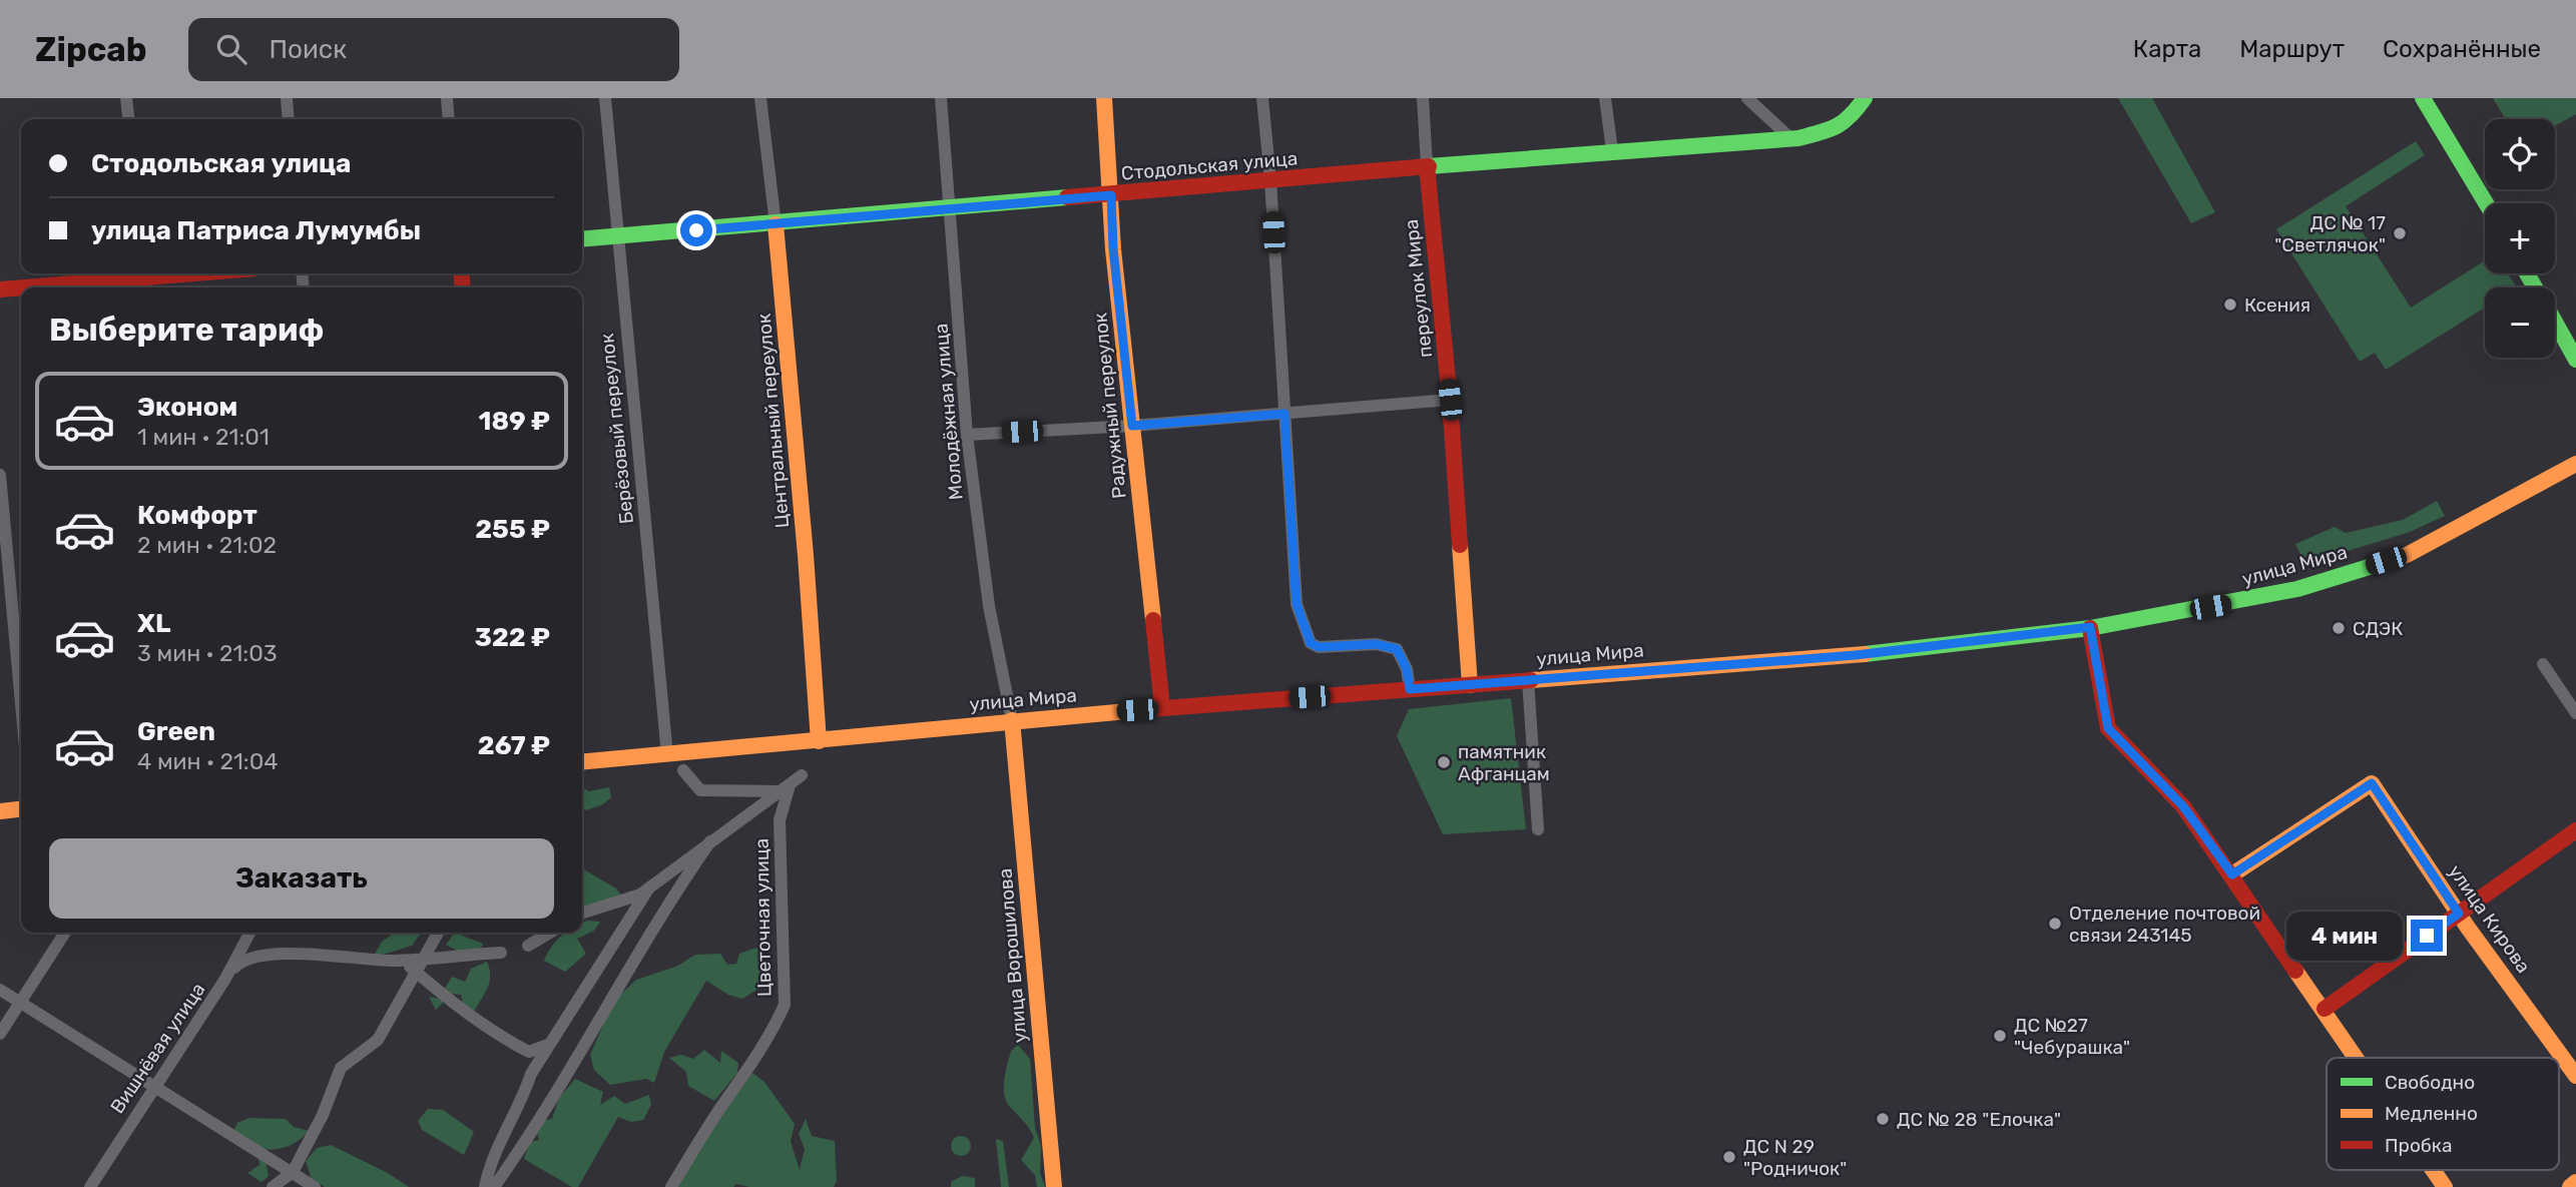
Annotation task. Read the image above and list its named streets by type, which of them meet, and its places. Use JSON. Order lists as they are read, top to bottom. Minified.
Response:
{"streets":{"street":["Стодольская улица","переулок Мира","Радужный переулок","Молодёжная улица","Центральный переулок","Берёзовый переулок","улица Мира","Цветочная улица","улица Кирова","улица Ворошилова","Вишнёвая улица"]},"crossings":[["Стодольская улица","переулок Мира"],["Стодольская улица","Радужный переулок"],["Стодольская улица","Молодёжная улица"],["Стодольская улица","Центральный переулок"],["Стодольская улица","Берёзовый переулок"],["переулок Мира","улица Мира"],["Радужный переулок","улица Мира"],["Молодёжная улица","улица Мира"],["Молодёжная улица","улица Ворошилова"],["Центральный переулок","улица Мира"],["Берёзовый переулок","улица Мира"],["улица Мира","улица Ворошилова"]],"places":["ДС № 17 \"Светлячок\"","Ксения","СДЭК","памятник Афганцам","Отделение почтовой связи 243145","ДС №27 \"Чебурашка\"","ДС № 28 \"Елочка\"","ДС N 29 \"Родничок\""],"legend":["Свободно","Медленно","Пробка"],"page":{"header":"Zipcab","search":"Поиск","nav":["Карта","Маршрут","Сохранённые"],"map_buttons":["+","−"],"banner":["Стодольская улица","улица Патриса Лумумбы"],"heading":"Выберите тариф","list":[{"name":"Эконом","note":"1 мин · 21:01","value":"189 ₽"},{"name":"Комфорт","note":"2 мин · 21:02","value":"255 ₽"},{"name":"XL","note":"3 мин · 21:03","value":"322 ₽"},{"name":"Green","note":"4 мин · 21:04","value":"267 ₽"}],"buttons":"Заказать","bubble":"4 мин"}}
